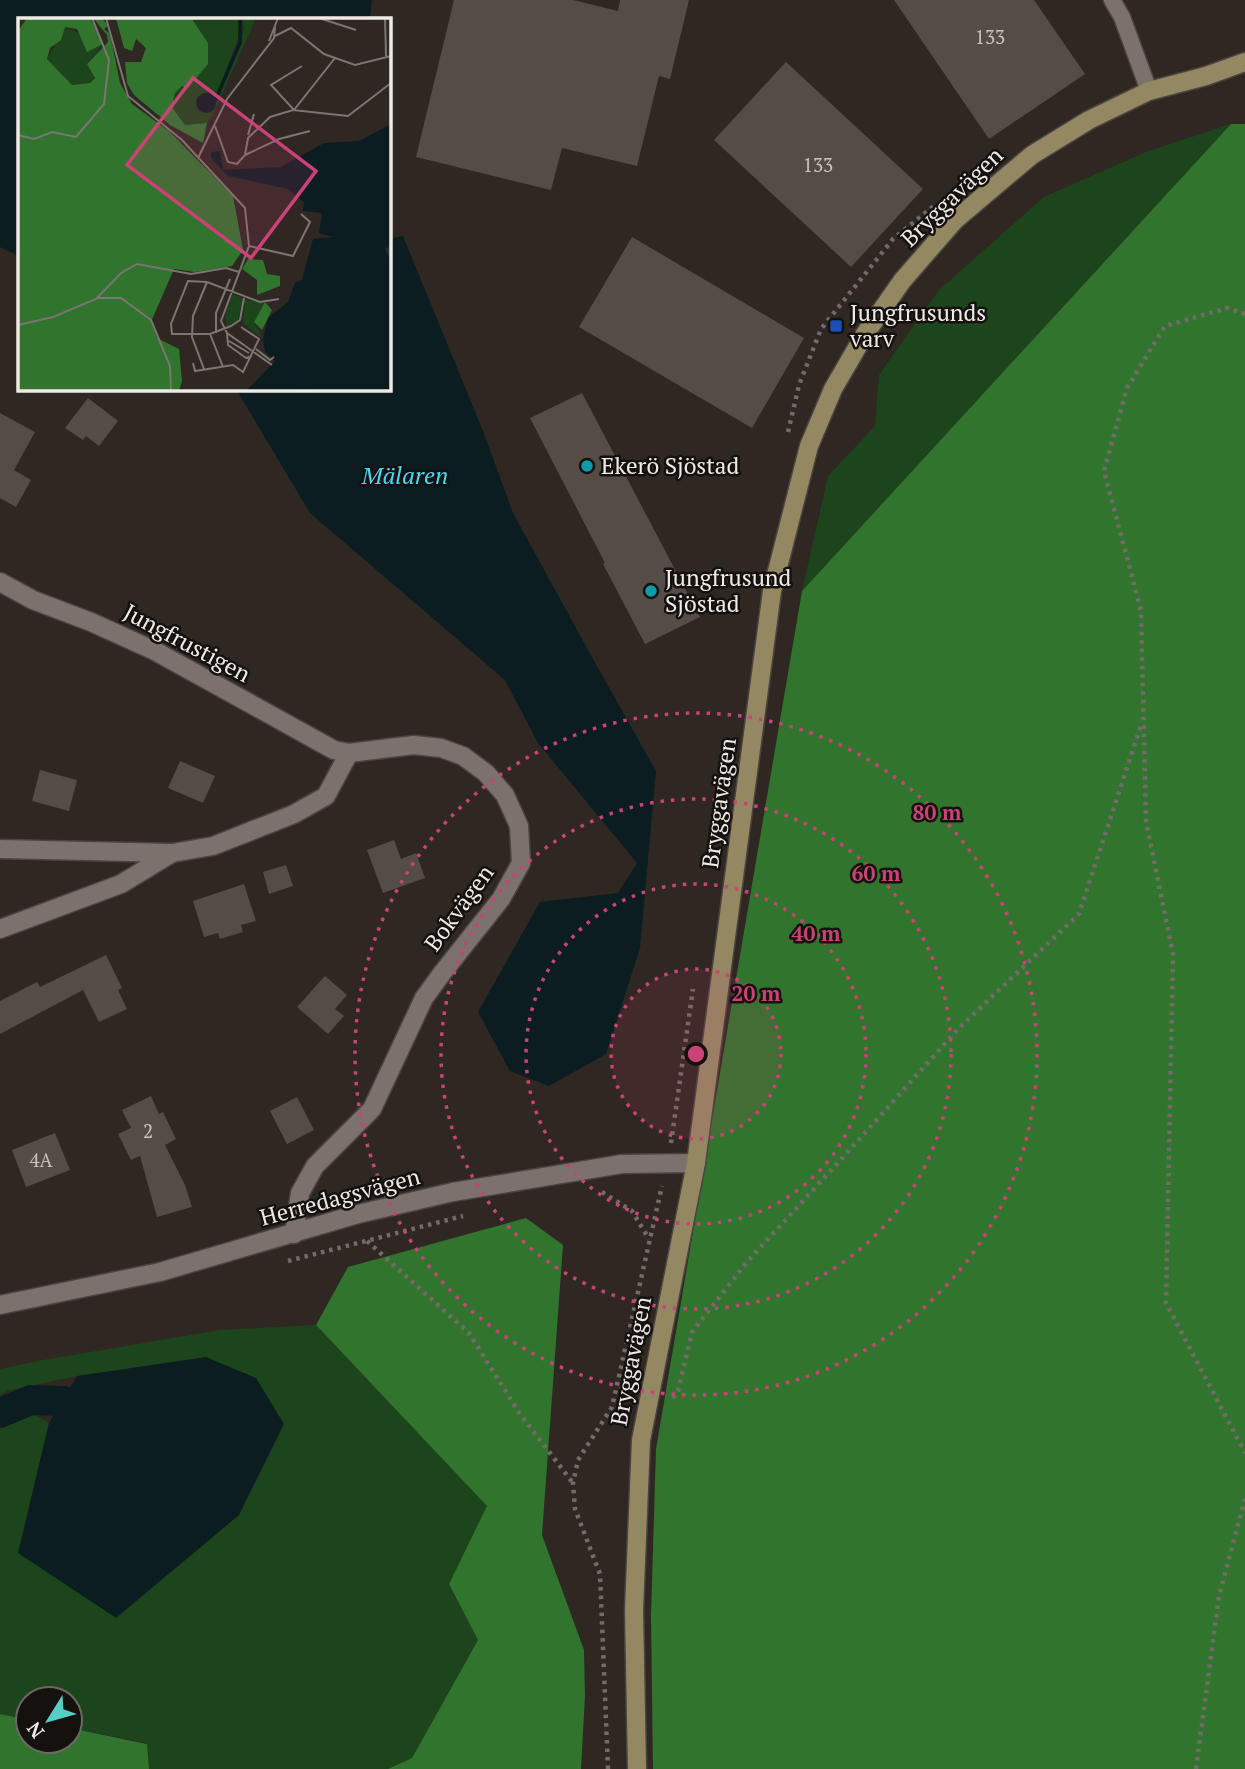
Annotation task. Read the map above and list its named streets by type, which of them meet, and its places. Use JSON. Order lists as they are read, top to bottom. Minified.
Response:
{"streets":{"main road":["Bryggavägen"],"street":["Jungfrustigen","Bokvägen","Herredagsvägen"]},"crossings":[["Bryggavägen","Herredagsvägen"],["Jungfrustigen","Bokvägen"],["Bokvägen","Herredagsvägen"]],"water":["Mälaren"],"places":{"transit":["Jungfrusunds varv"],"other":["Ekerö Sjöstad","Jungfrusund Sjöstad"]},"house_numbers":["133","133","2","4A"],"north":"bottom left","rings":["80 m","60 m","40 m","20 m"]}
